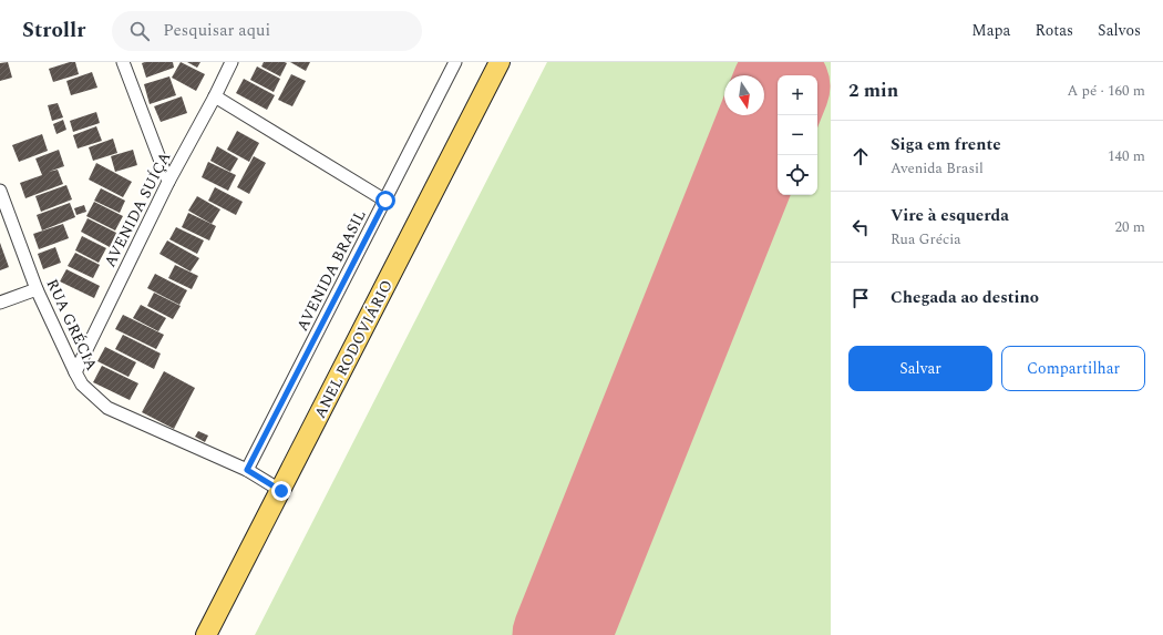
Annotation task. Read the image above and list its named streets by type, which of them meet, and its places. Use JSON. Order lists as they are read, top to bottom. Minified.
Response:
{"streets":{"main road":["ANEL RODOVIÁRIO"],"street":["AVENIDA SUÍÇA","AVENIDA BRASIL","RUA GRÉCIA"]},"crossings":[["AVENIDA SUÍÇA","RUA GRÉCIA"],["AVENIDA BRASIL","RUA GRÉCIA"],["RUA GRÉCIA","ANEL RODOVIÁRIO"]],"north":"bottom","page":{"header":"Strollr","search":"Pesquisar aqui","nav":["Mapa","Rotas","Salvos"],"heading":["2 min","A pé · 160 m"],"map_buttons":["+","−"],"list":[["Siga em frente","Avenida Brasil","140 m"],["Vire à esquerda","Rua Grécia","20 m"],"Chegada ao destino"],"buttons":["Salvar","Compartilhar"]}}
